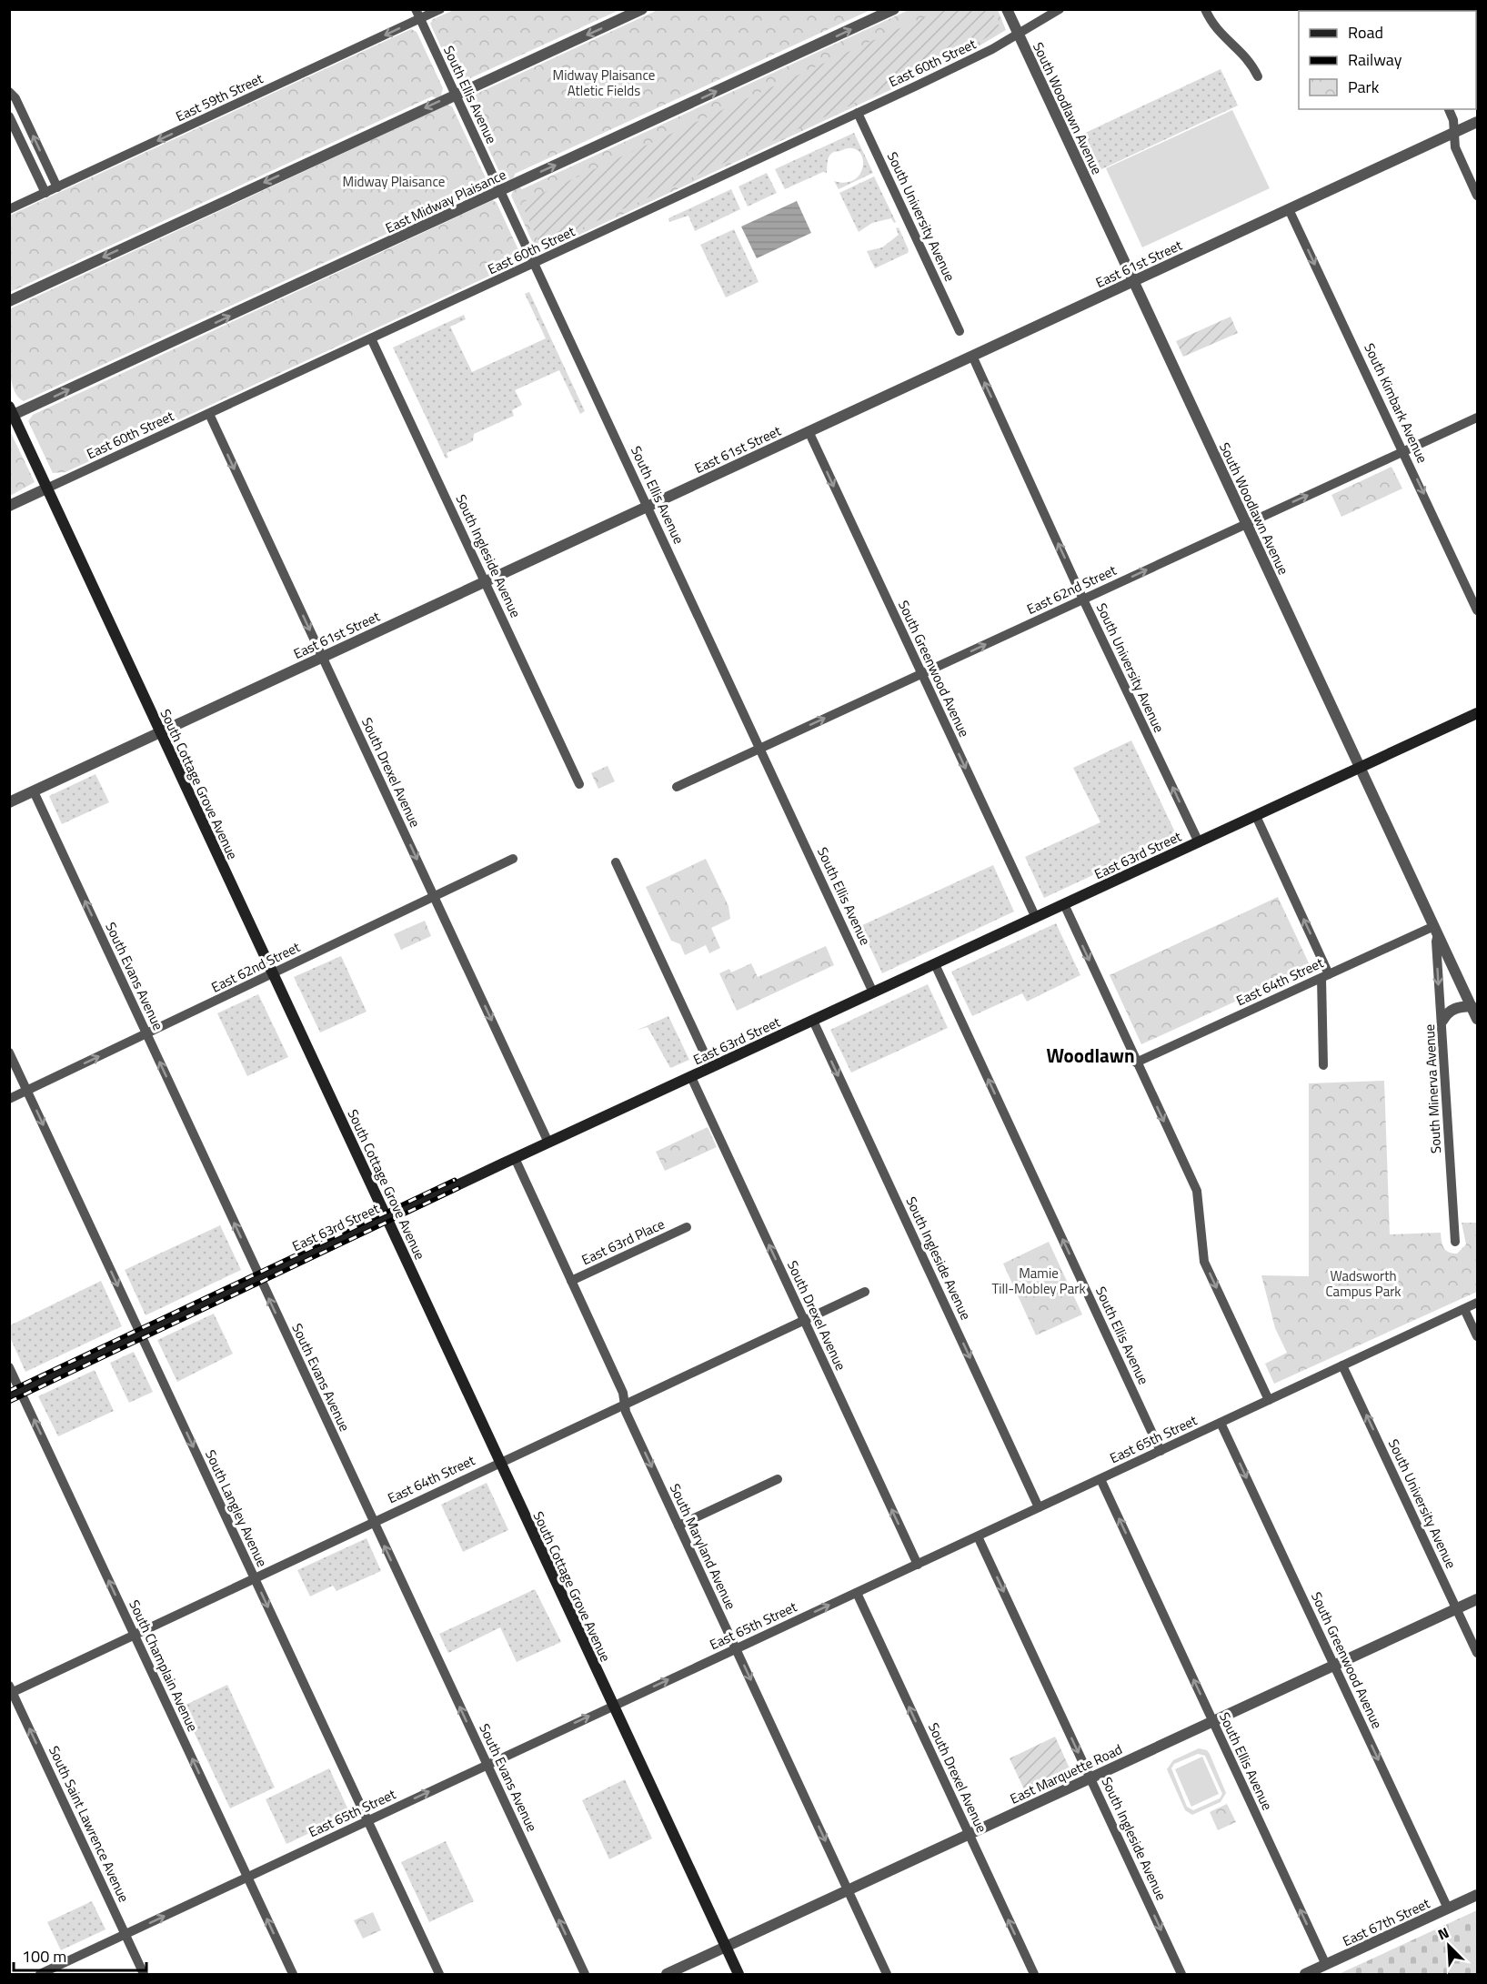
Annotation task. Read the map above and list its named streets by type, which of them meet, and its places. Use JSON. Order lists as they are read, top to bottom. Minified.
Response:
{"streets":{"main road":["South Cottage Grove Avenue","East 63rd Street"],"street":["East 60th Street","South Ellis Avenue","East 59th Street","South Woodlawn Avenue","East Midway Plaisance","South University Avenue","East 61st Street","South Kimbark Avenue","South Ingleside Avenue","East 62nd Street","South Greenwood Avenue","South Drexel Avenue","South Evans Avenue","East 64th Street","South Minerva Avenue","East 63rd Place","East 65th Street","South Langley Avenue","South Maryland Avenue","South Champlain Avenue","East Marquette Road","South Saint Lawrence Avenue","East 67th Street"]},"crossings":[["East 60th Street","South Ellis Avenue"],["East 60th Street","South Woodlawn Avenue"],["East 60th Street","South University Avenue"],["East 60th Street","South Ingleside Avenue"],["East 60th Street","South Drexel Avenue"],["East 60th Street","South Cottage Grove Avenue"],["South Ellis Avenue","East 59th Street"],["South Ellis Avenue","East Midway Plaisance"],["South Ellis Avenue","East 61st Street"],["South Ellis Avenue","East 62nd Street"],["South Ellis Avenue","East 63rd Street"],["South Ellis Avenue","East 65th Street"],["South Ellis Avenue","East Marquette Road"],["South Ellis Avenue","East 67th Street"],["South Woodlawn Avenue","East 61st Street"],["South Woodlawn Avenue","East 62nd Street"],["South Woodlawn Avenue","East 63rd Street"],["South Woodlawn Avenue","East 64th Street"],["South Woodlawn Avenue","South Minerva Avenue"],["East Midway Plaisance","South Cottage Grove Avenue"],["South University Avenue","East 61st Street"],["South University Avenue","East 62nd Street"],["South University Avenue","East 63rd Street"],["South University Avenue","East 65th Street"],["South University Avenue","East Marquette Road"],["East 61st Street","South Kimbark Avenue"],["East 61st Street","South Ingleside Avenue"],["East 61st Street","South Greenwood Avenue"],["East 61st Street","South Drexel Avenue"],["East 61st Street","South Cottage Grove Avenue"],["East 61st Street","South Evans Avenue"],["South Kimbark Avenue","East 62nd Street"],["South Ingleside Avenue","East 63rd Street"],["South Ingleside Avenue","East 65th Street"],["South Ingleside Avenue","East Marquette Road"],["East 62nd Street","South Greenwood Avenue"],["East 62nd Street","South Drexel Avenue"],["East 62nd Street","South Cottage Grove Avenue"],["East 62nd Street","South Evans Avenue"],["East 62nd Street","South Langley Avenue"],["South Greenwood Avenue","East 63rd Street"],["South Greenwood Avenue","East 65th Street"],["South Greenwood Avenue","East Marquette Road"],["South Greenwood Avenue","East 67th Street"],["South Drexel Avenue","East 63rd Street"],["South Drexel Avenue","East 64th Street"],["South Drexel Avenue","East 65th Street"],["South Drexel Avenue","East Marquette Road"],["South Cottage Grove Avenue","East 63rd Street"],["South Cottage Grove Avenue","East 64th Street"],["South Cottage Grove Avenue","East 65th Street"],["South Cottage Grove Avenue","East Marquette Road"],["East 63rd Street","South Evans Avenue"],["East 63rd Street","South Langley Avenue"],["East 63rd Street","South Maryland Avenue"],["East 63rd Street","South Champlain Avenue"],["South Evans Avenue","East 64th Street"],["South Evans Avenue","East 65th Street"],["East 64th Street","South Minerva Avenue"],["East 64th Street","South Langley Avenue"],["East 64th Street","South Maryland Avenue"],["East 64th Street","South Champlain Avenue"],["East 64th Street","South Saint Lawrence Avenue"],["East 63rd Place","South Maryland Avenue"],["East 65th Street","South Langley Avenue"],["East 65th Street","South Maryland Avenue"],["East 65th Street","South Champlain Avenue"],["East 65th Street","South Saint Lawrence Avenue"],["South Maryland Avenue","East Marquette Road"]],"one_way":["South Ellis Avenue","East Midway Plaisance","South University Avenue","South Kimbark Avenue","South Ingleside Avenue","East 62nd Street","South Greenwood Avenue","South Evans Avenue","East 65th Street","South Langley Avenue","South Maryland Avenue","South Champlain Avenue","South Saint Lawrence Avenue"],"districts":["Woodlawn"],"parks":["Midway Plaisance Atletic Fields","Midway Plaisance","Mamie Till-Mobley Park","Wadsworth Campus Park"],"legend":["Road","Railway","Park"],"scale_bar":"100 m","north":"top left"}
